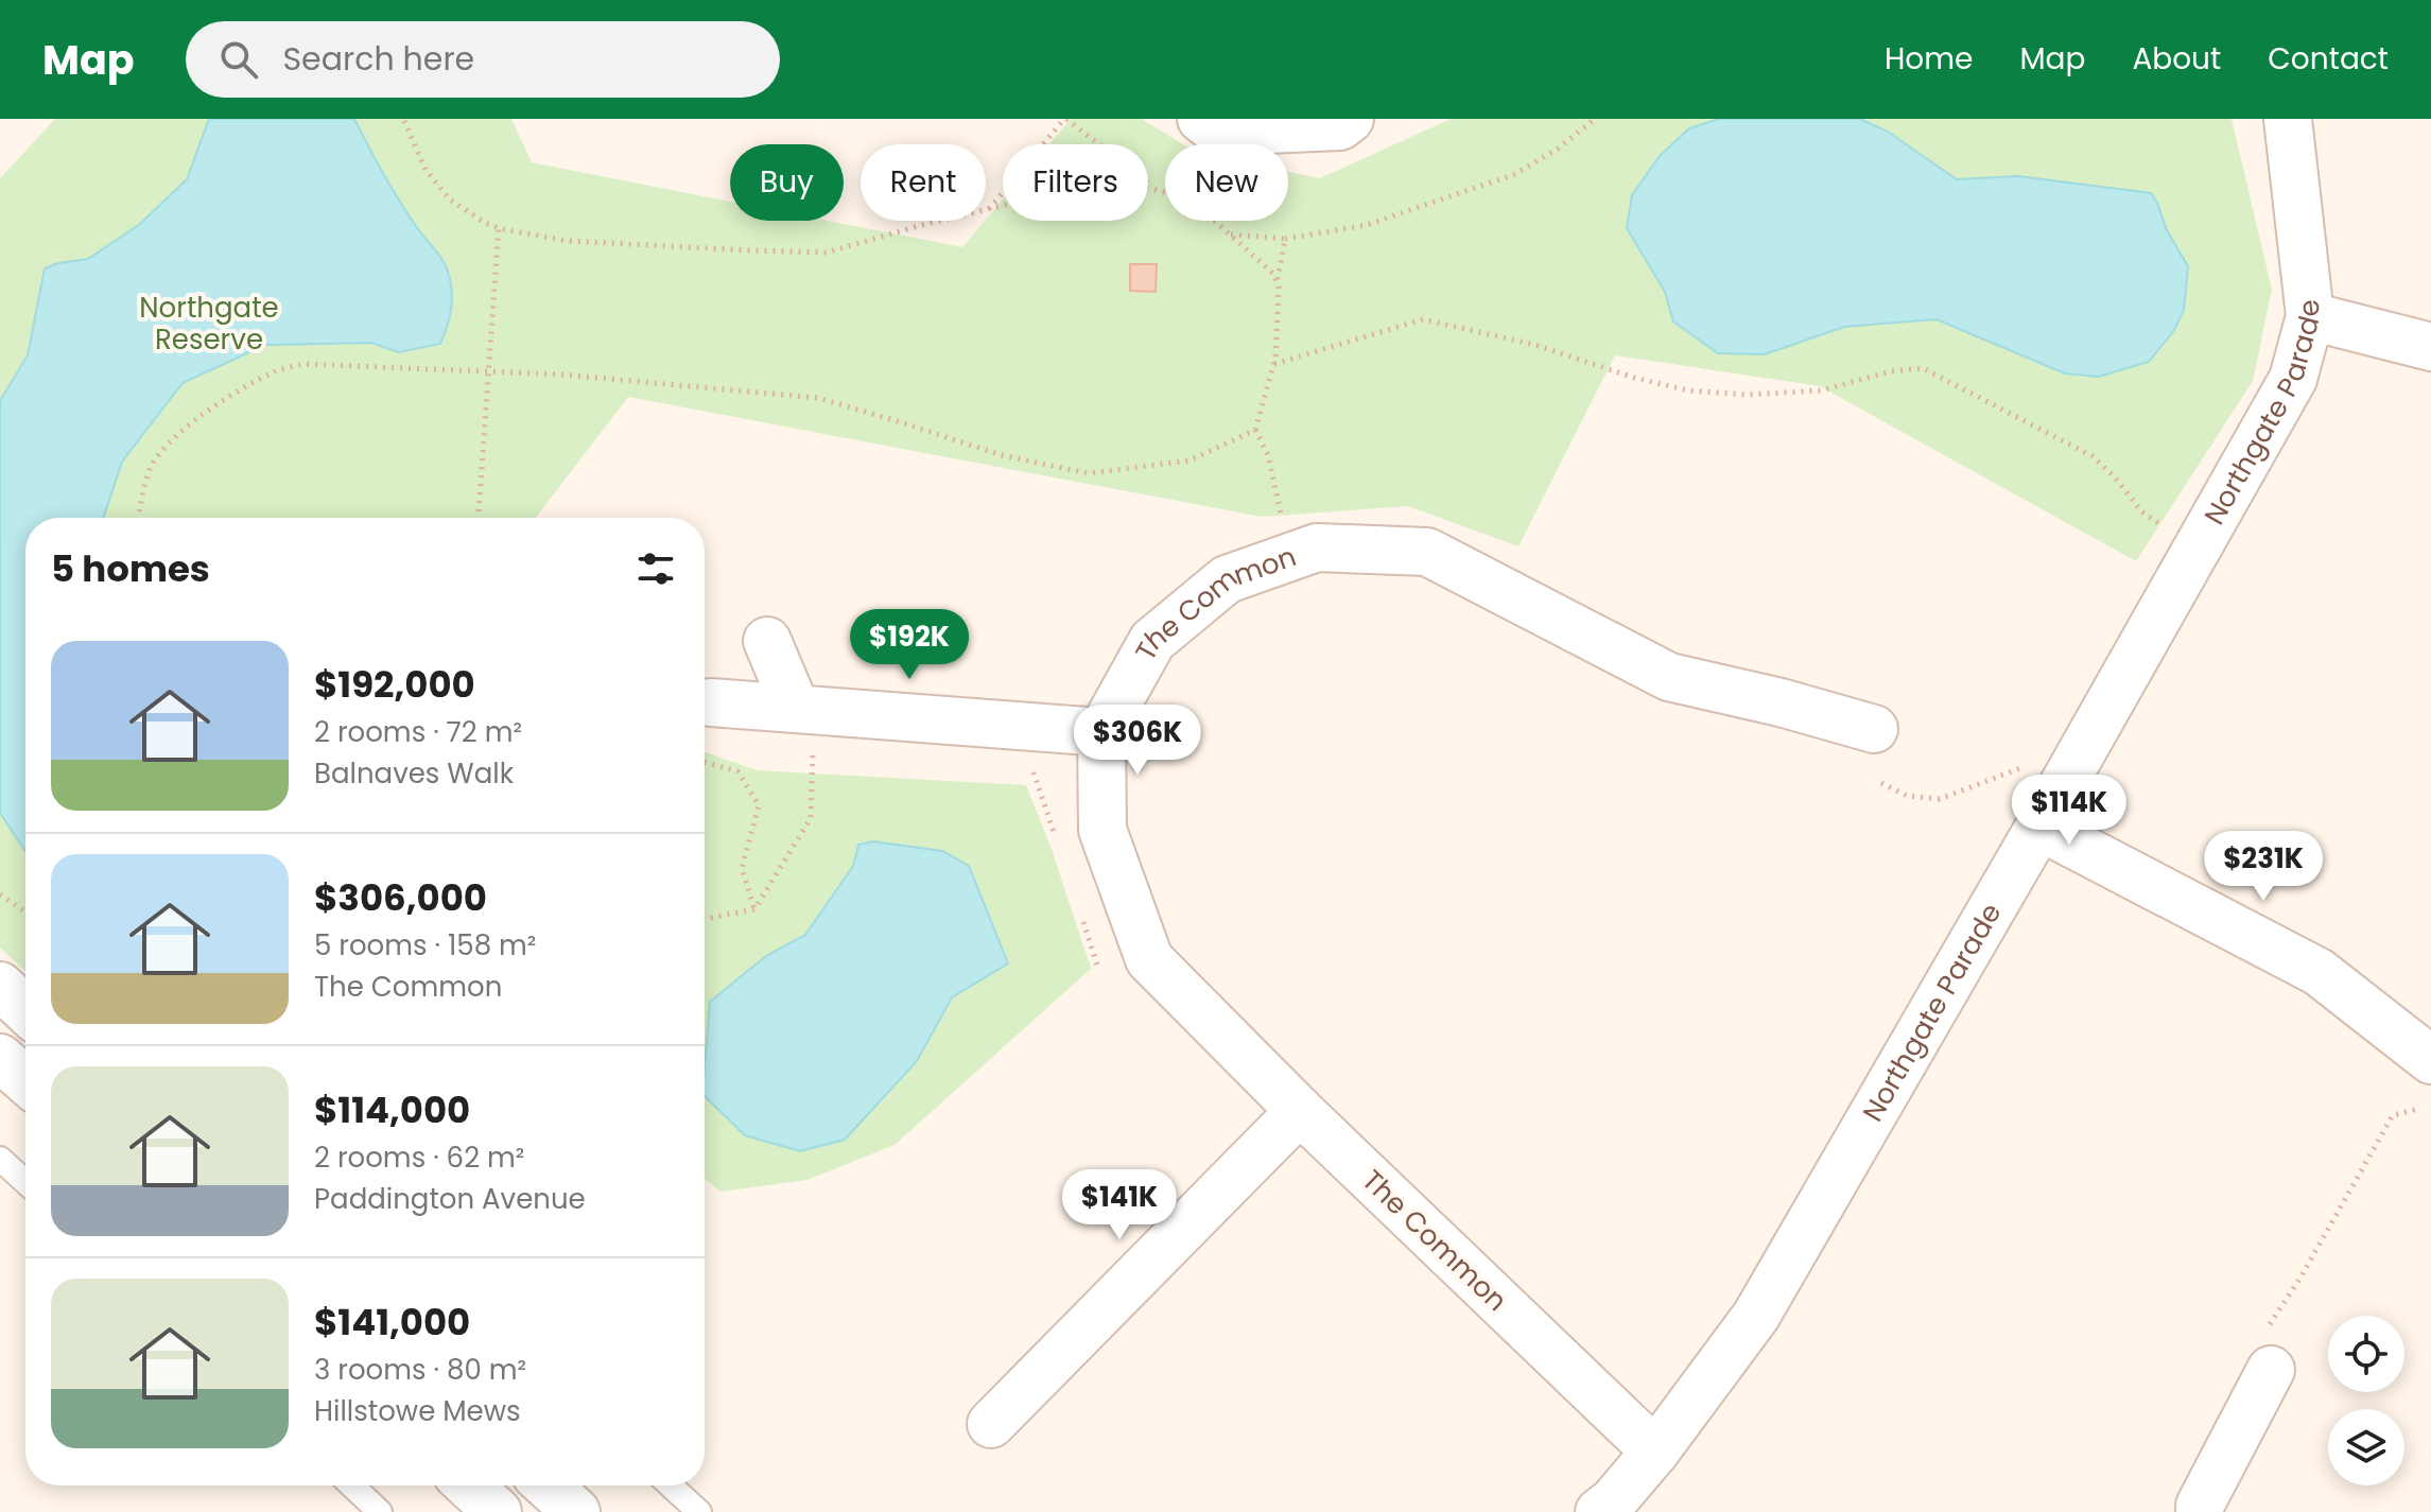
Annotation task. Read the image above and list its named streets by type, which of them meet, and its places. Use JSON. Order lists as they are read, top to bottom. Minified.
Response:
{"streets":{"street":["Northgate Parade","The Common"]},"crossings":[["Northgate Parade","The Common"]],"parks":["Northgate Reserve"],"page":{"header":"Map","search":"Search here","nav":["Home","Map","About","Contact"],"chip":["Buy","Rent","Filters","New"],"heading":"5 homes","price":["$192K","$306K","$114K","$231K","$141K"],"list":[{"name":"$192,000","note":"2 rooms · 72 m² · Balnaves Walk"},{"name":"$306,000","note":"5 rooms · 158 m² · The Common"},{"name":"$114,000","note":"2 rooms · 62 m² · Paddington Avenue"},{"name":"$141,000","note":"3 rooms · 80 m² · Hillstowe Mews"}]}}
